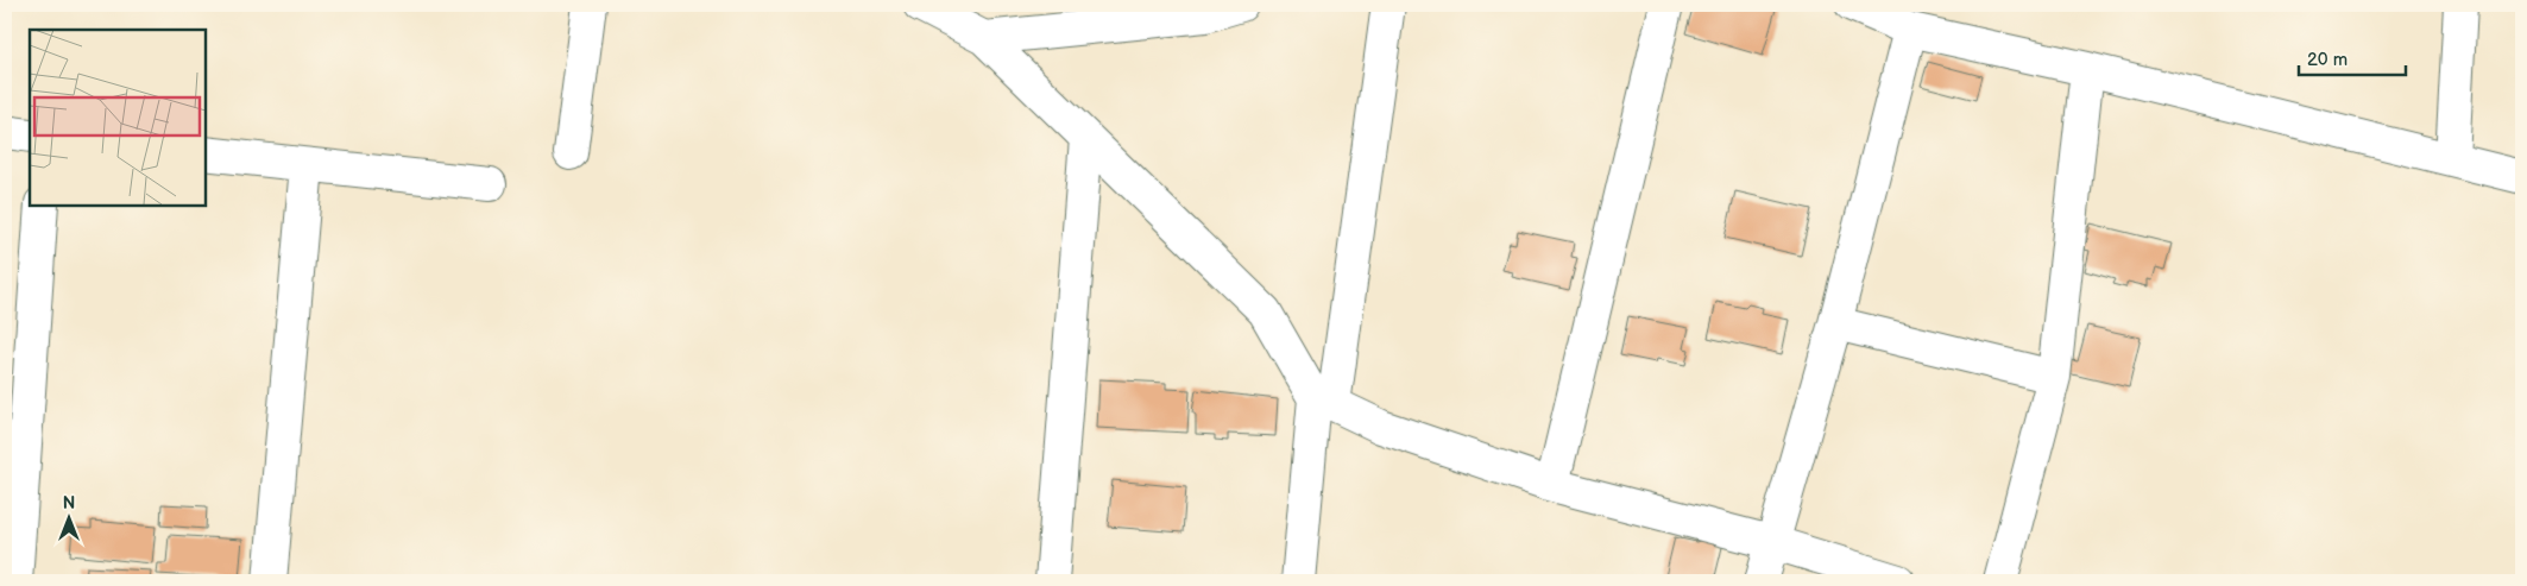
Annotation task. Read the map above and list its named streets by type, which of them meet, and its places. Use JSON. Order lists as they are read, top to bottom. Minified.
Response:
{"scale_bar":"20 m","north":"top"}
